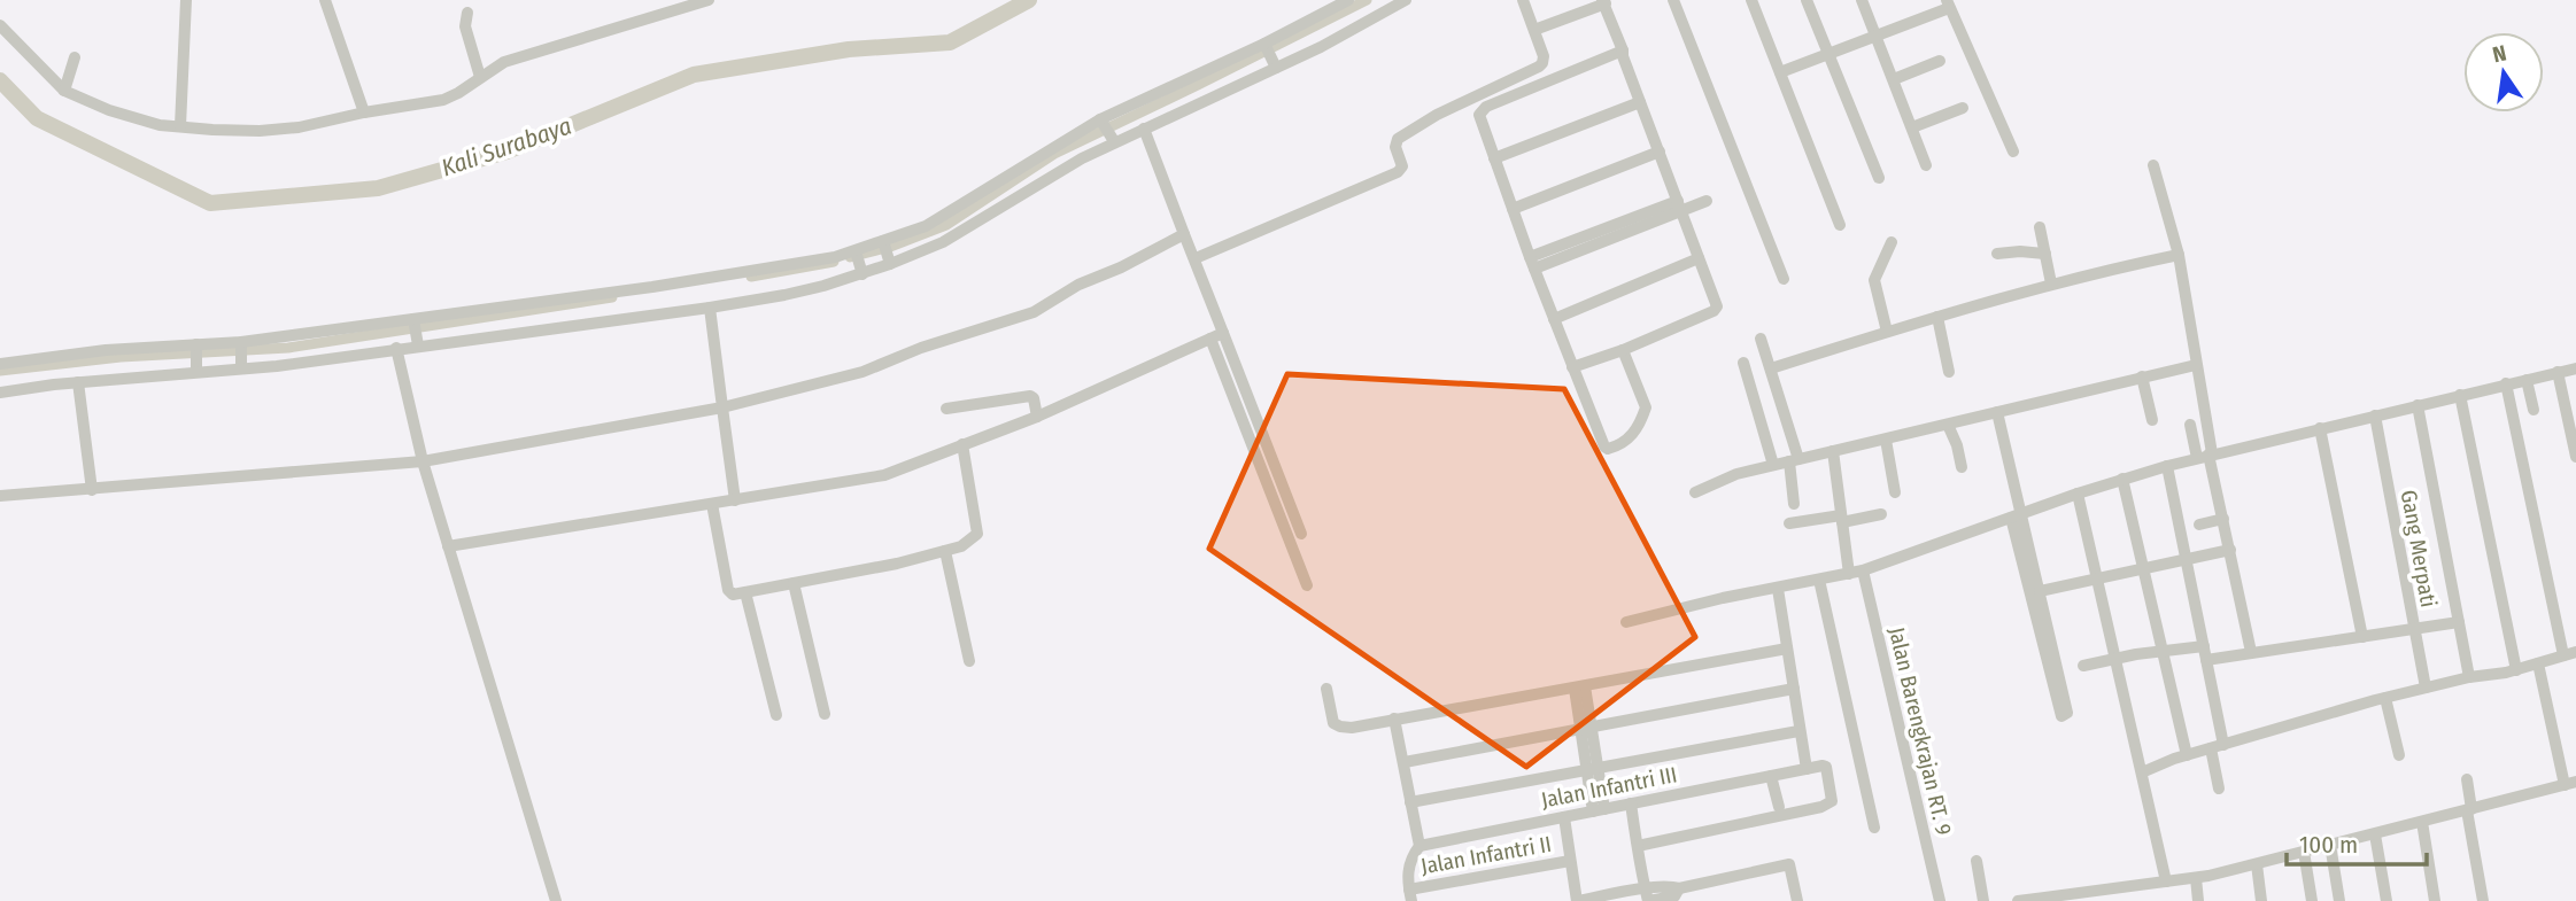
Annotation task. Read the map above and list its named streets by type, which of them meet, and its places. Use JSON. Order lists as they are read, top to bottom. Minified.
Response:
{"streets":{"street":["Gang Merpati","Jalan Barengkrajan RT. 9","Jalan Infantri III","Jalan Infantri II"]},"water":["Kali Surabaya"],"scale_bar":"100 m","north":"top"}
